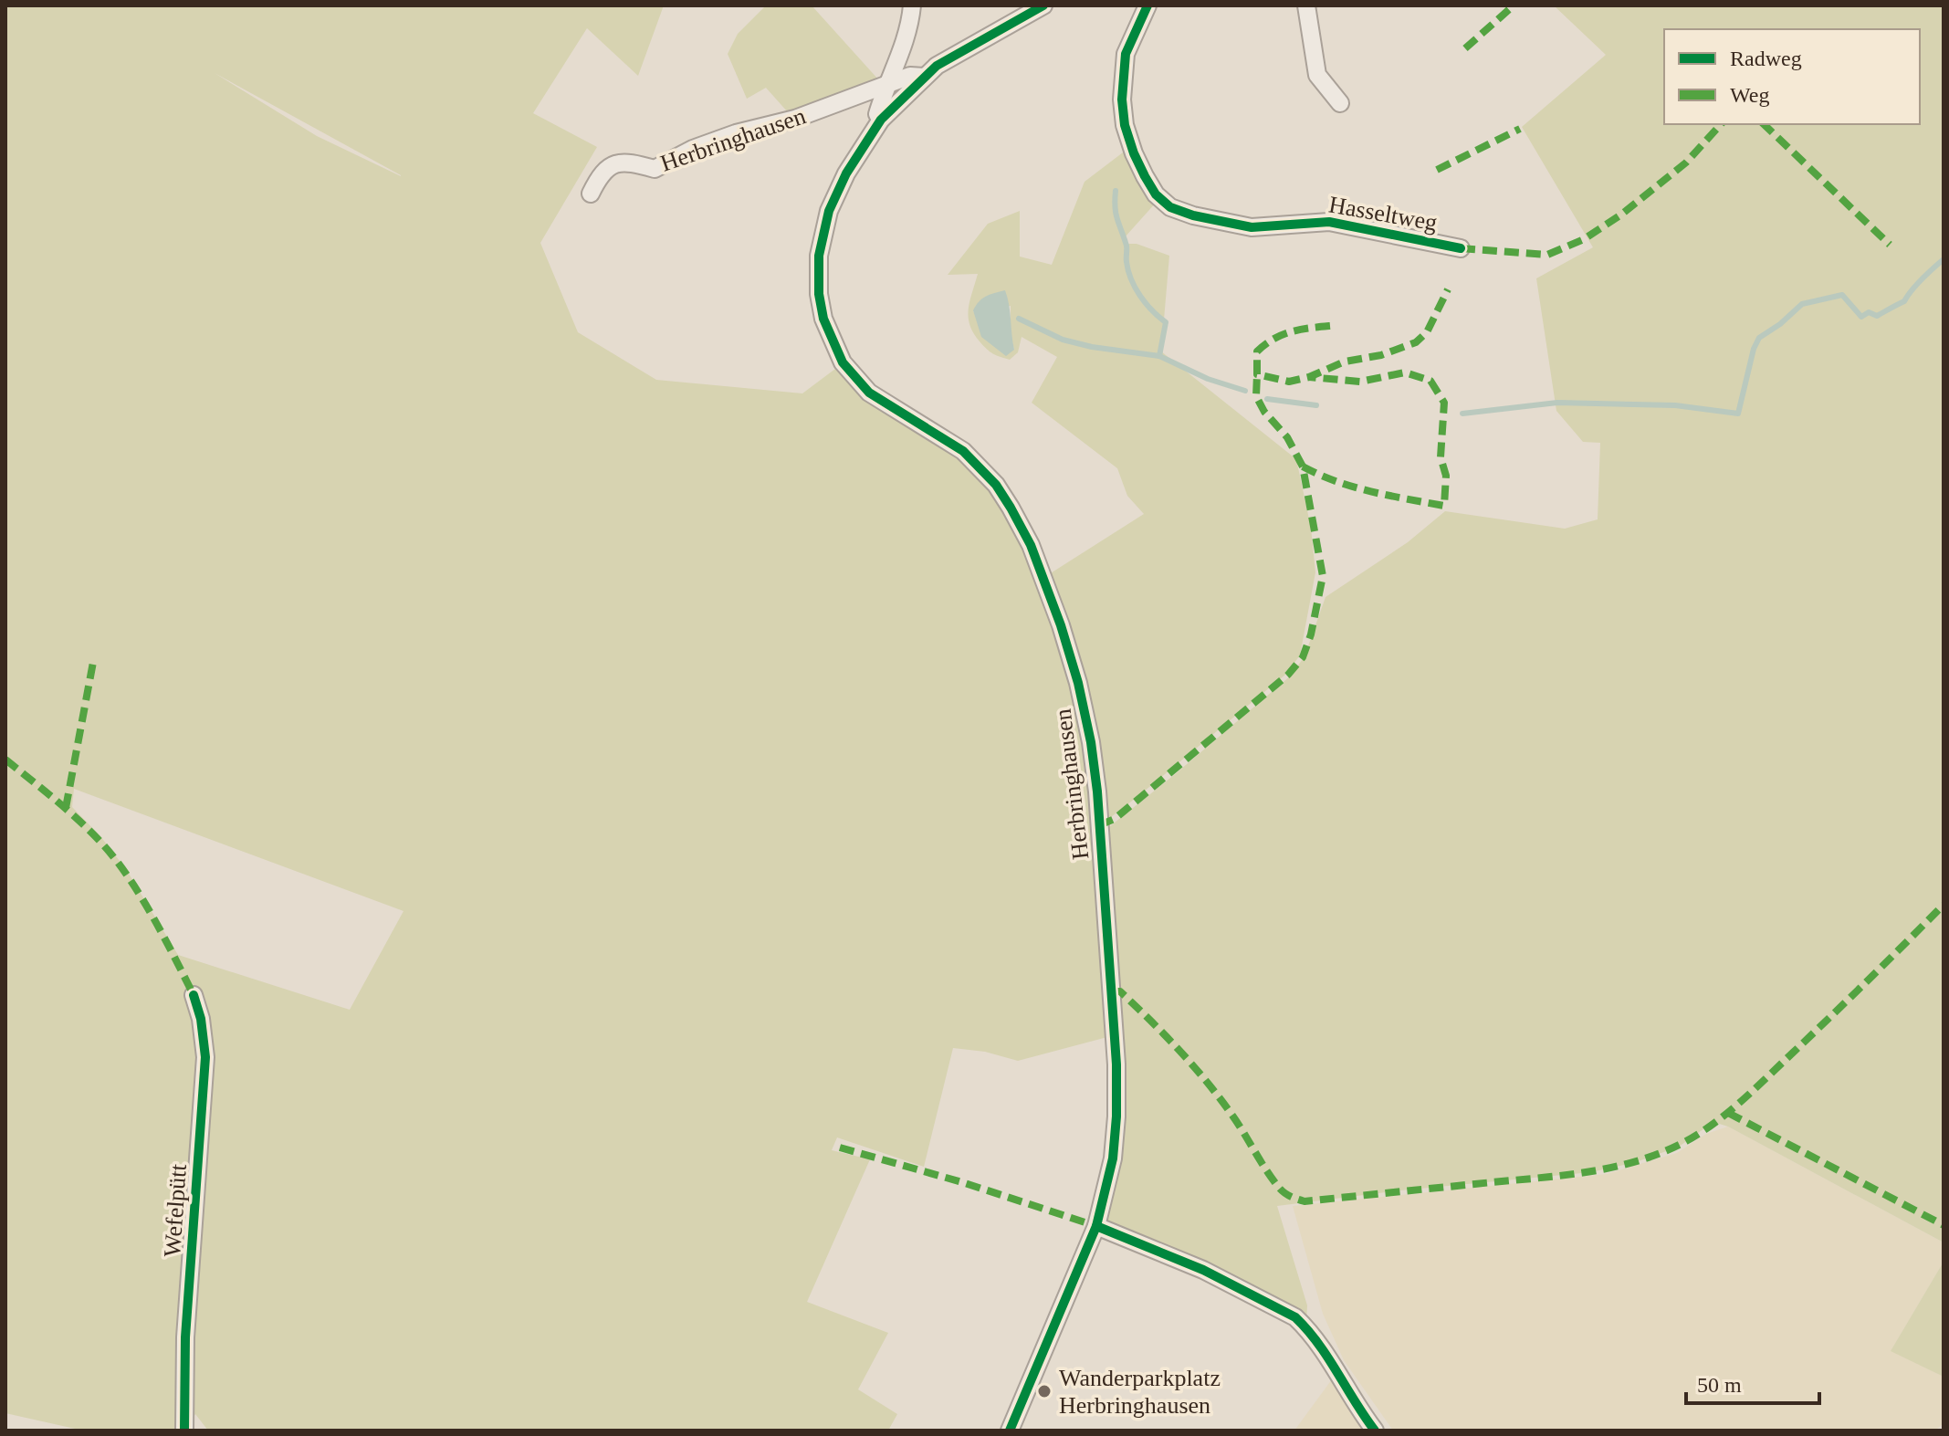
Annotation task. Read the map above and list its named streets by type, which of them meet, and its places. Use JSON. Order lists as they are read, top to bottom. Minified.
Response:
{"streets":{"street":["Herbringhausen","Hasseltweg","Wefelpütt"]},"places":["Wanderparkplatz Herbringhausen"],"legend":["Radweg","Weg"],"scale_bar":"50 m"}
